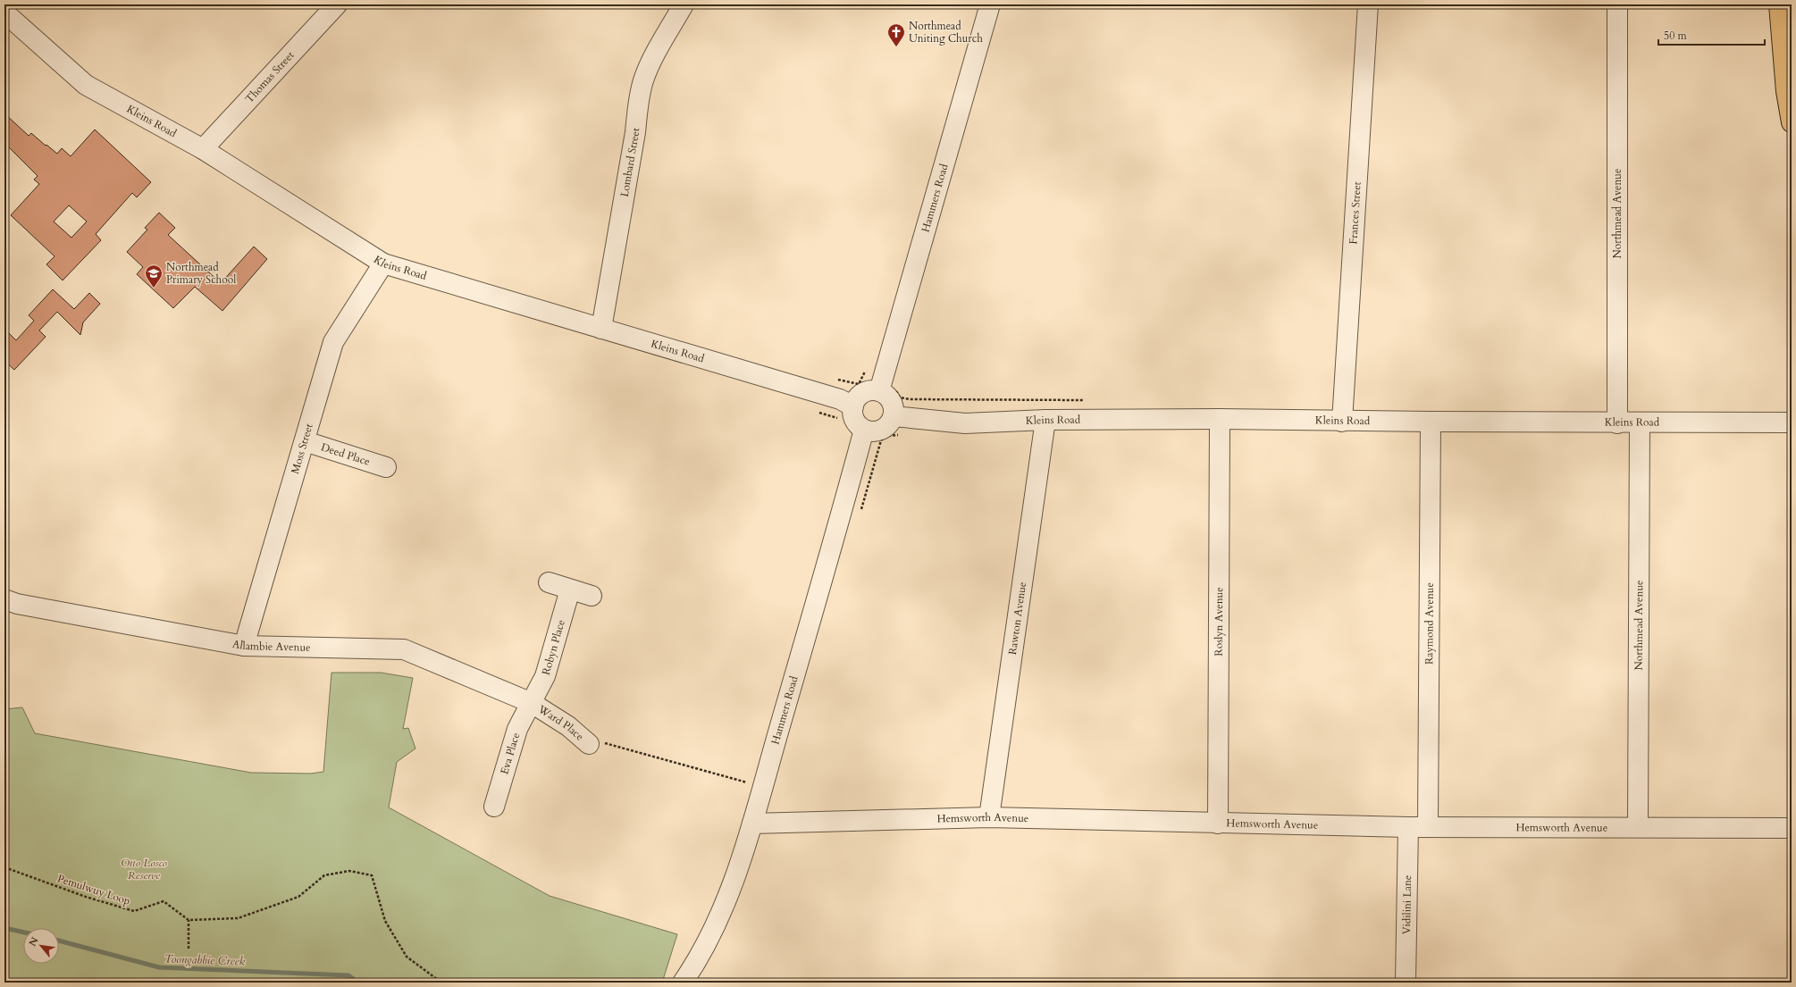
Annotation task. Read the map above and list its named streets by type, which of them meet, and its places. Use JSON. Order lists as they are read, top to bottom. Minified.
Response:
{"streets":{"street":["Thomas Street","Kleins Road","Lombard Street","Hammers Road","Frances Street","Northmead Avenue","Moss Street","Deed Place","Rawton Avenue","Roslyn Avenue","Raymond Avenue","Allambie Avenue","Robyn Place","Ward Place","Eva Place","Hemsworth Avenue","Vidilini Lane"],"path":["Pemulwuy Loop"]},"crossings":[["Thomas Street","Kleins Road"],["Kleins Road","Lombard Street"],["Kleins Road","Frances Street"],["Kleins Road","Northmead Avenue"],["Kleins Road","Moss Street"],["Kleins Road","Rawton Avenue"],["Kleins Road","Roslyn Avenue"],["Kleins Road","Raymond Avenue"],["Hammers Road","Hemsworth Avenue"],["Northmead Avenue","Hemsworth Avenue"],["Moss Street","Deed Place"],["Moss Street","Allambie Avenue"],["Rawton Avenue","Hemsworth Avenue"],["Roslyn Avenue","Hemsworth Avenue"],["Raymond Avenue","Hemsworth Avenue"],["Allambie Avenue","Robyn Place"],["Allambie Avenue","Ward Place"],["Allambie Avenue","Eva Place"],["Robyn Place","Ward Place"],["Robyn Place","Eva Place"],["Ward Place","Eva Place"],["Hemsworth Avenue","Vidilini Lane"]],"water":["Toongabbie Creek"],"parks":["Otto Losco Reserve"],"places":{"church":["Northmead Uniting Church"],"school or university":["Northmead Primary School"]},"scale_bar":"50 m","north":"top left"}
